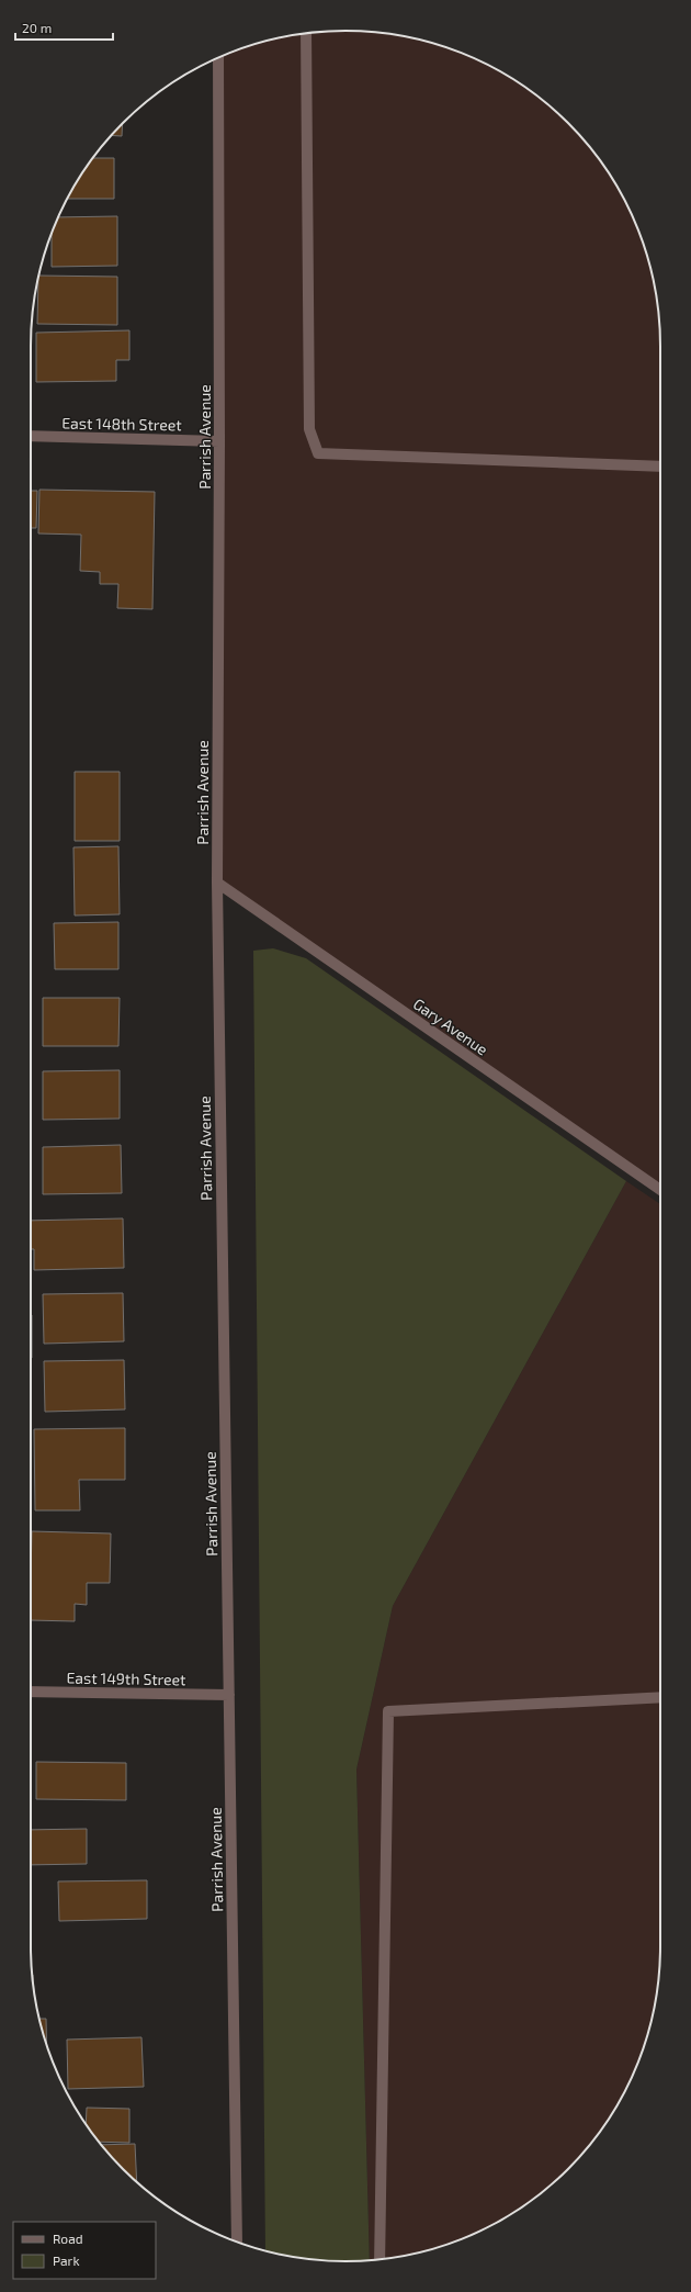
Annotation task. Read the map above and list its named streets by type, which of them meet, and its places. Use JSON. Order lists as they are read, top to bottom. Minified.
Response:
{"streets":{"street":["East 148th Street","Parrish Avenue","Gary Avenue","East 149th Street"]},"crossings":[["East 148th Street","Parrish Avenue"],["Parrish Avenue","Gary Avenue"],["Parrish Avenue","East 149th Street"]],"legend":["Road","Park"],"scale_bar":"20 m"}
